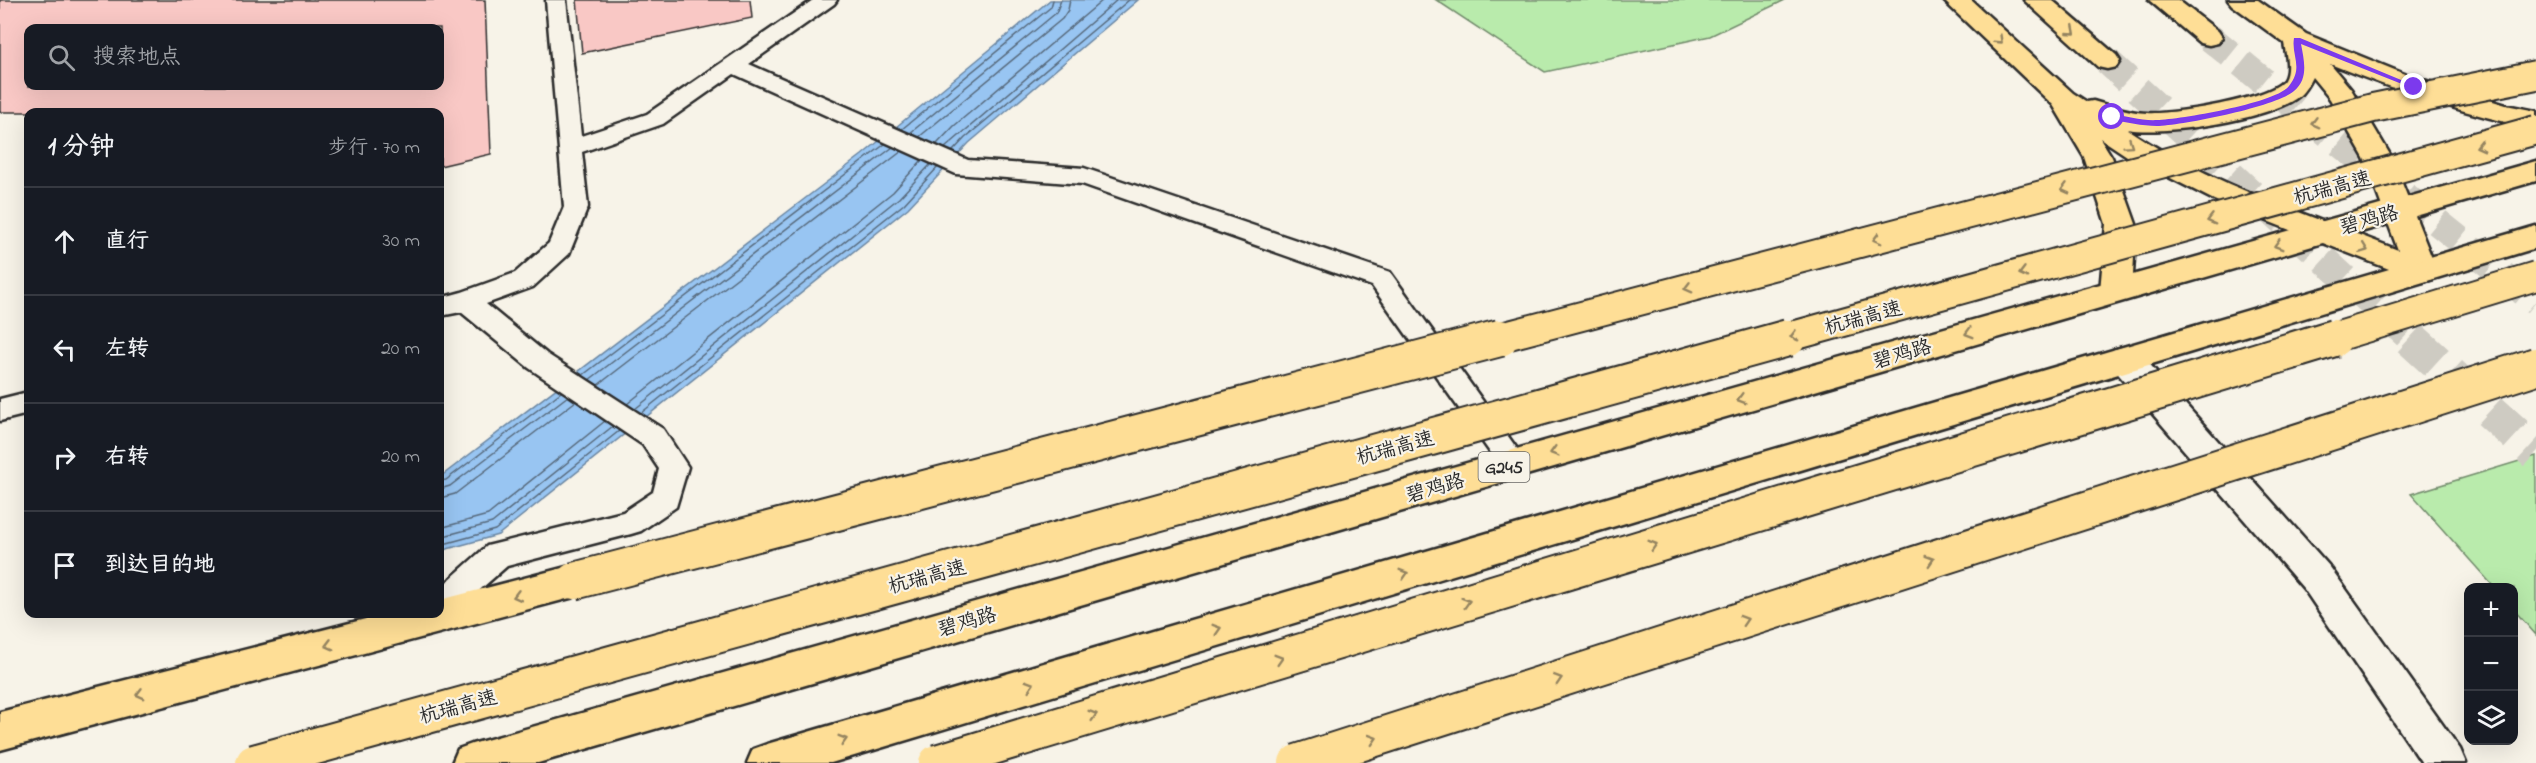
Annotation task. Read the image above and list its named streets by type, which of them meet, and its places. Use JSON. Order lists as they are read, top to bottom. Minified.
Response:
{"streets":{"main road":["杭瑞高速","碧鸡路","G245"]},"page":{"search":"搜索地点","heading":["1 分钟","步行 · 70 m"],"list":[["直行","30 m"],["左转","20 m"],["右转","20 m"],"到达目的地"],"map_buttons":["+","−"]}}
